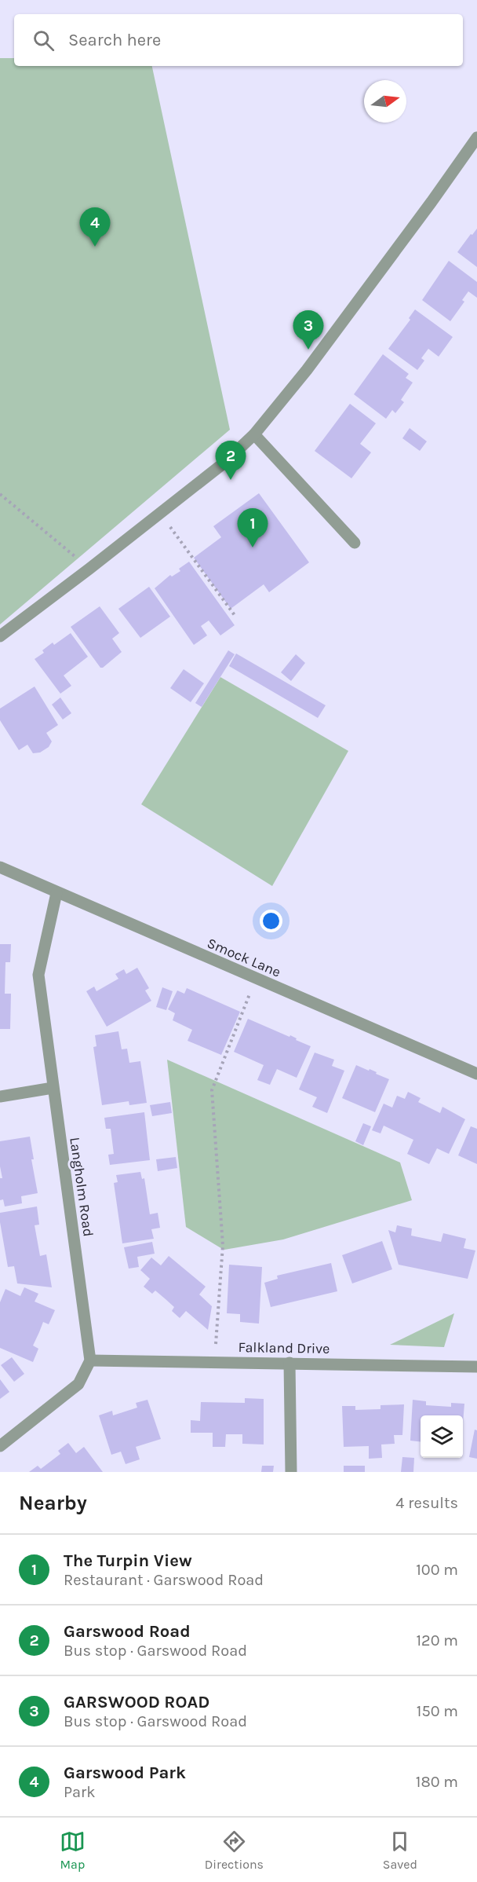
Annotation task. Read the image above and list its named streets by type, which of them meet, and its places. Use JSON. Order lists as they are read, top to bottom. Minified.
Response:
{"streets":{"street":["Smock Lane","Langholm Road","Falkland Drive"]},"crossings":[["Smock Lane","Langholm Road"],["Langholm Road","Falkland Drive"]],"north":"right","page":{"search":"Search here","pins":["4","3","2","1"],"heading":["Nearby","4 results"],"list":[{"mark":"1","name":"The Turpin View","note":"Restaurant · Garswood Road","value":"100 m"},{"mark":"2","name":"Garswood Road","note":"Bus stop · Garswood Road","value":"120 m"},{"mark":"3","name":"GARSWOOD ROAD","note":"Bus stop · Garswood Road","value":"150 m"},{"mark":"4","name":"Garswood Park","note":"Park","value":"180 m"}],"nav":["Map","Directions","Saved"]}}
